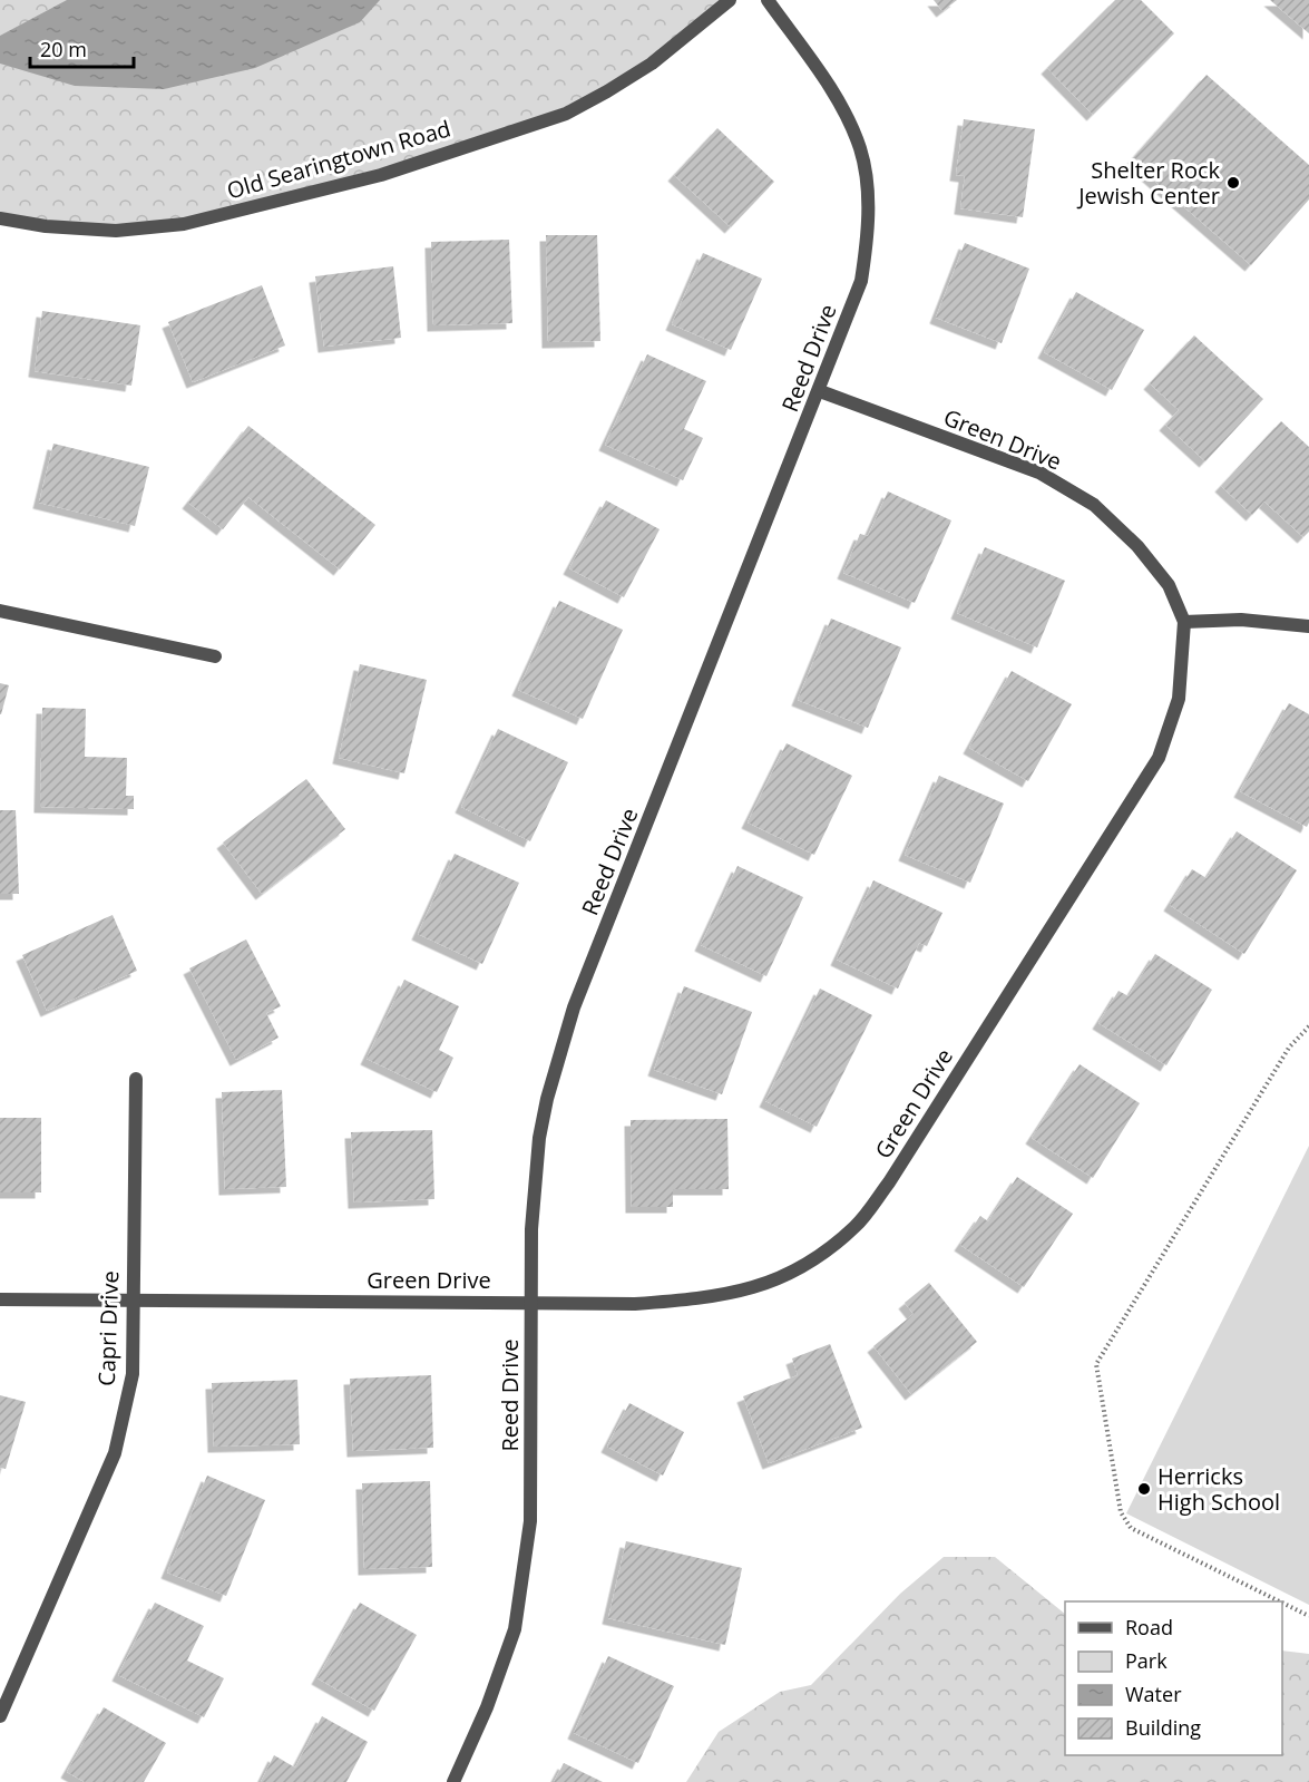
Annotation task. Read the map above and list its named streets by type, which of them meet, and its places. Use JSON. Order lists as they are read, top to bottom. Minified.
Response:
{"streets":{"street":["Old Searingtown Road","Reed Drive","Green Drive","Capri Drive"]},"crossings":[["Reed Drive","Green Drive"],["Green Drive","Capri Drive"]],"places":["Shelter Rock Jewish Center","Herricks High School"],"legend":["Road","Park","Water","Building"],"scale_bar":"20 m"}
